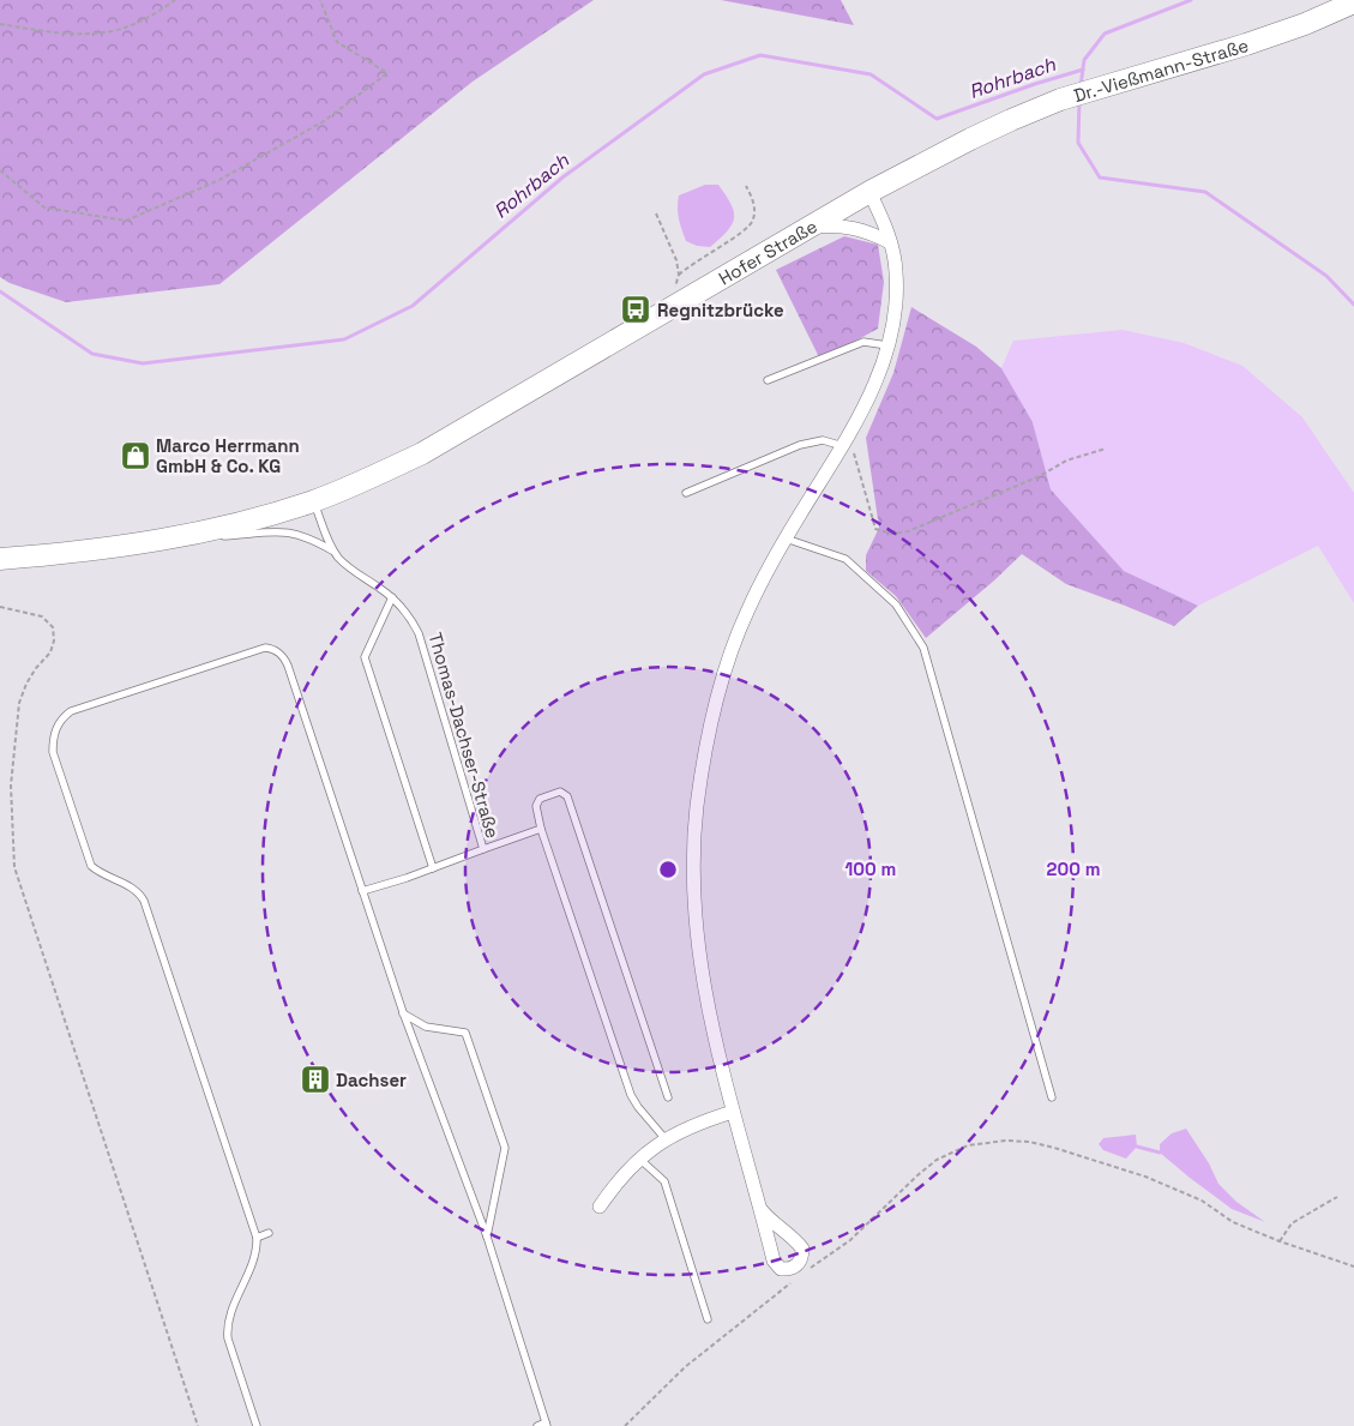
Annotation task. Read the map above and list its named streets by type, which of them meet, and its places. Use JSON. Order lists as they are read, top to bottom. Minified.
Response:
{"streets":{"main road":["Dr.-Vießmann-Straße","Hofer Straße"],"lane":["Thomas-Dachser-Straße"]},"crossings":[["Dr.-Vießmann-Straße","Hofer Straße"]],"water":["Rohrbach"],"places":{"bus stop":["Regnitzbrücke"],"shop":["Marco Herrmann GmbH & Co. KG"],"building":["Dachser"]},"rings":["100 m","200 m"]}
